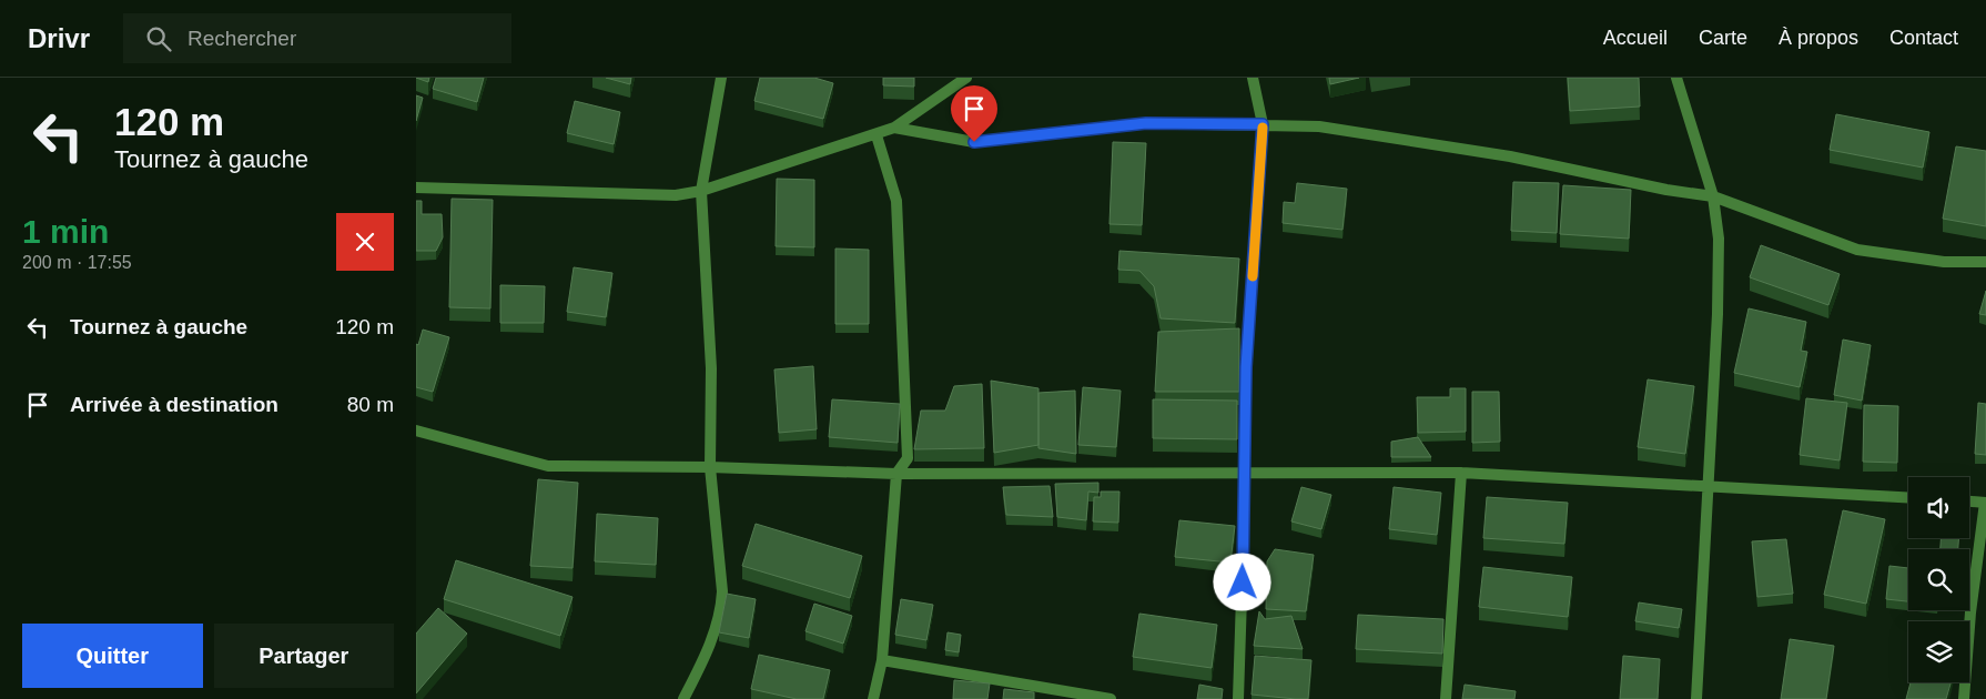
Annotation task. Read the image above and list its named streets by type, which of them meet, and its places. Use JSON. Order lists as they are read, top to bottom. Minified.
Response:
{"page":{"header":"Drivr","search":"Rechercher","nav":["Accueil","Carte","À propos","Contact"],"turn":["120 m","Tournez à gauche"],"heading":["1 min","200 m · 17:55"],"list":[{"name":"Tournez à gauche","value":"120 m"},{"name":"Arrivée à destination","value":"80 m"}],"buttons":["Quitter","Partager"]}}
